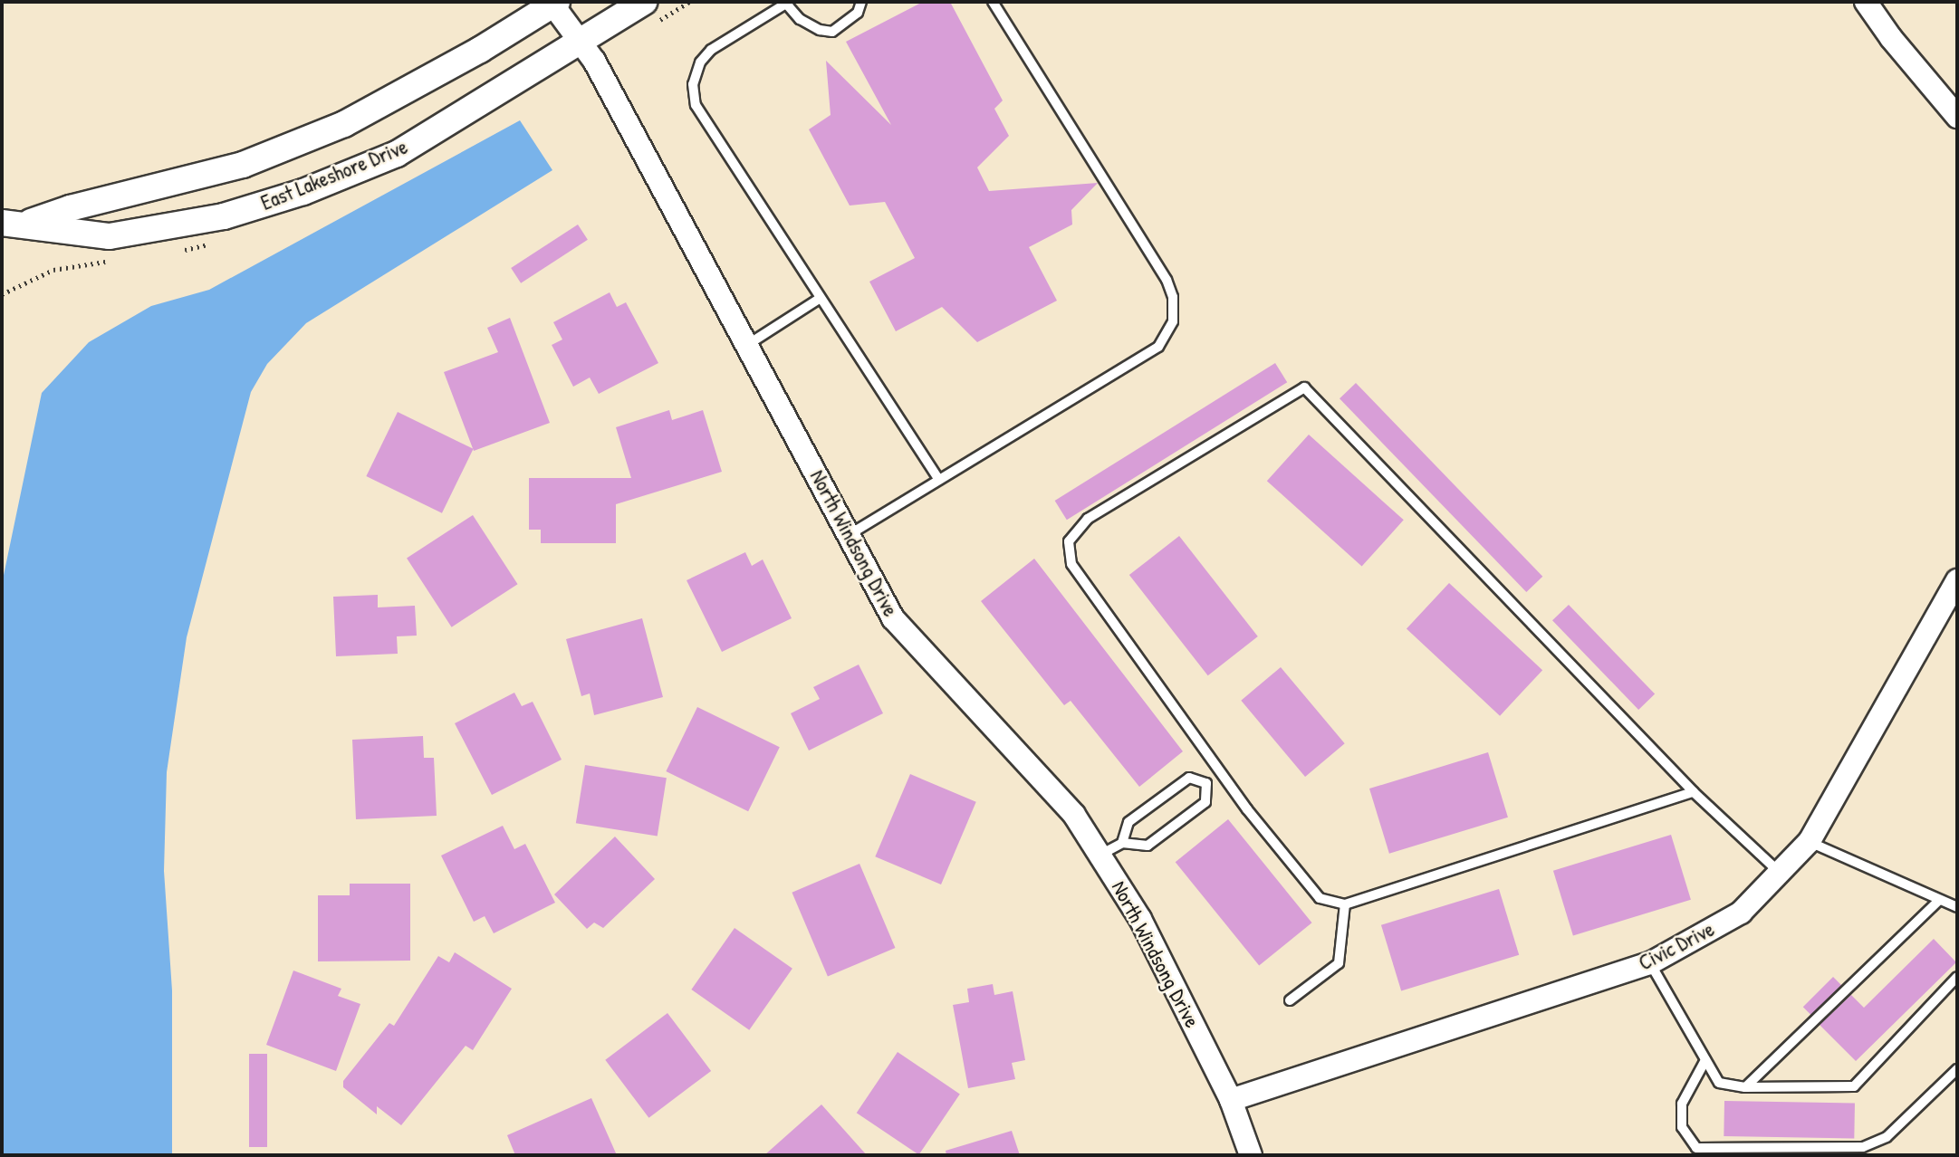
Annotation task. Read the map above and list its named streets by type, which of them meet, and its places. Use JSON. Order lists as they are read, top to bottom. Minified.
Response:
{"streets":{"main road":["East Lakeshore Drive"],"street":["North Windsong Drive","Civic Drive"]},"crossings":[["East Lakeshore Drive","North Windsong Drive"],["North Windsong Drive","Civic Drive"]]}
